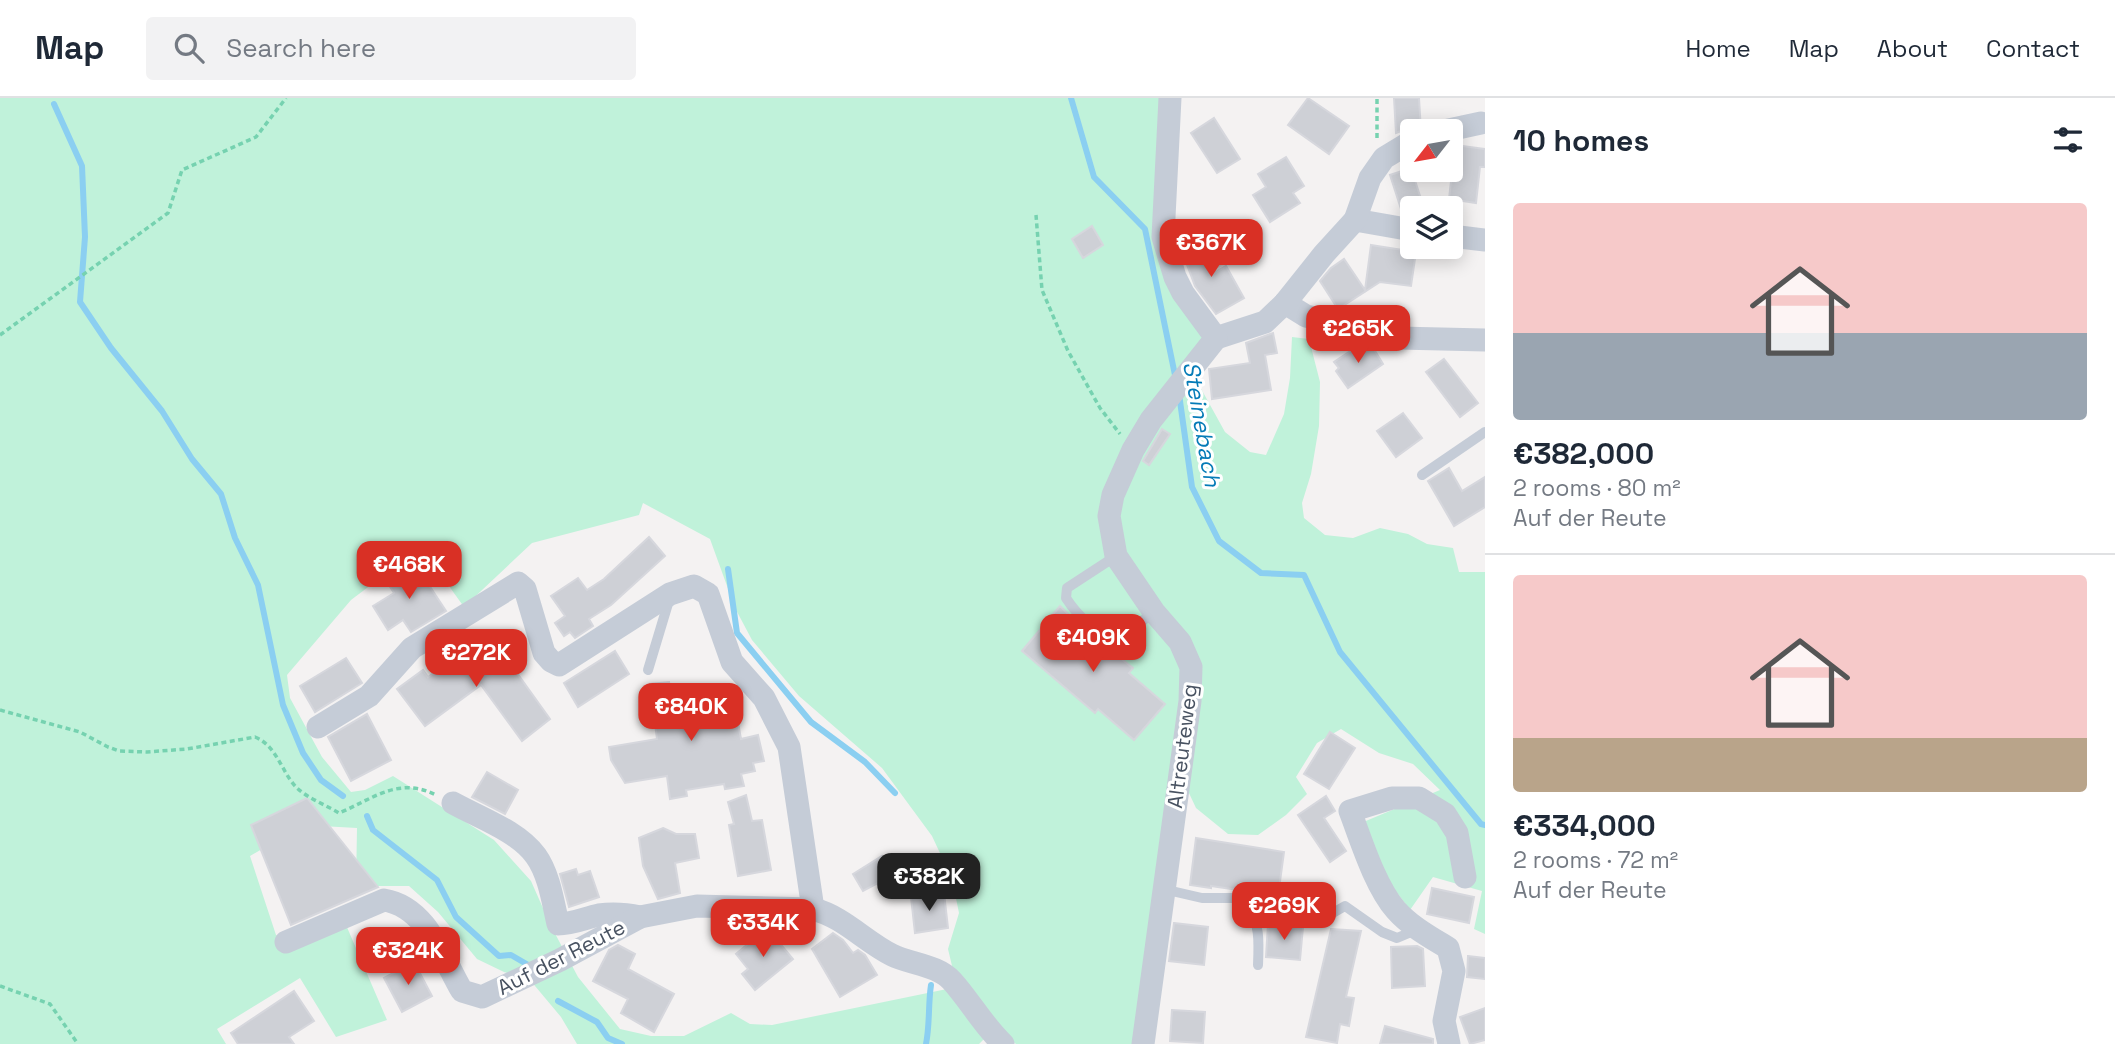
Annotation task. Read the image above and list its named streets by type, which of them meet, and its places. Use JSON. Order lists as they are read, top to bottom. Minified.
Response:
{"streets":{"street":["Altreuteweg","Auf der Reute"]},"water":["Steinebach"],"north":"bottom left","page":{"header":"Map","search":"Search here","nav":["Home","Map","About","Contact"],"heading":"10 homes","list":[{"name":"€382,000","note":"2 rooms · 80 m² · Auf der Reute"},{"name":"€334,000","note":"2 rooms · 72 m² · Auf der Reute"}],"price":["€367K","€265K","€468K","€409K","€272K","€840K","€382K","€269K","€334K","€324K"]}}
